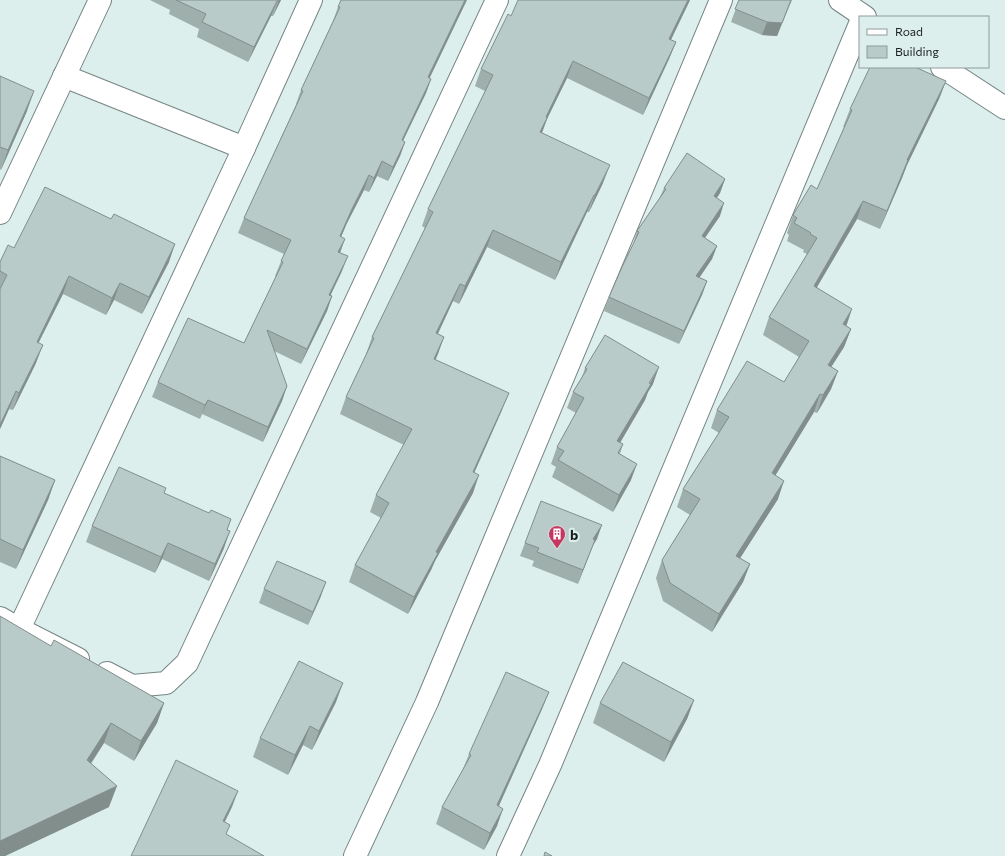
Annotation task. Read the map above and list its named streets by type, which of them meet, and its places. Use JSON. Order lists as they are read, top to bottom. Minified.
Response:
{"places":{"building":["b"]},"legend":["Road","Building"]}
